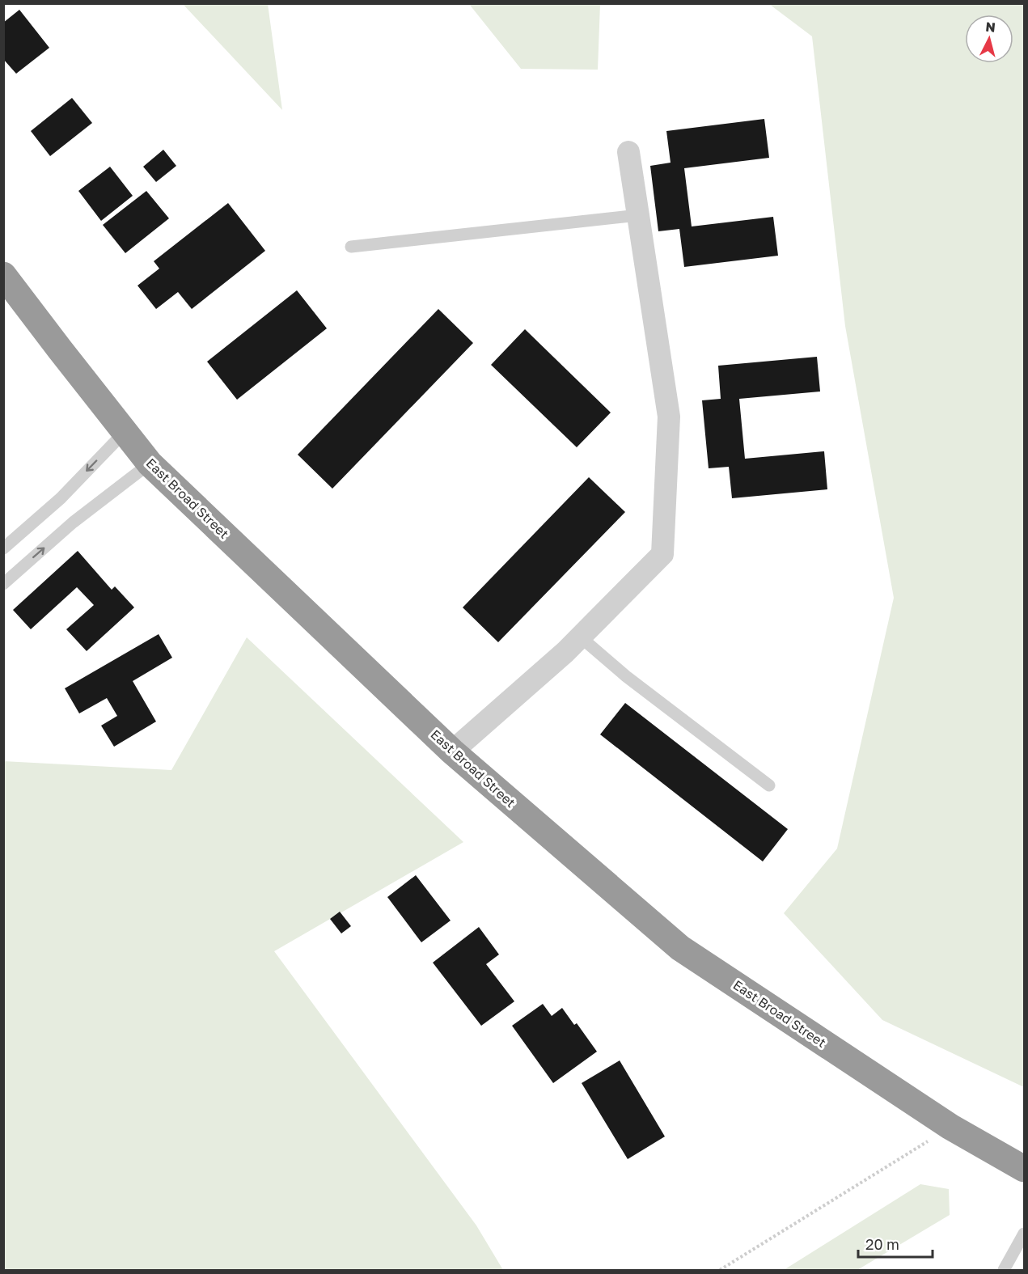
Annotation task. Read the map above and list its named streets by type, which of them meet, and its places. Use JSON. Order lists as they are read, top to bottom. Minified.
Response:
{"streets":{"highway":["East Broad Street"]},"scale_bar":"20 m","north":"top"}
